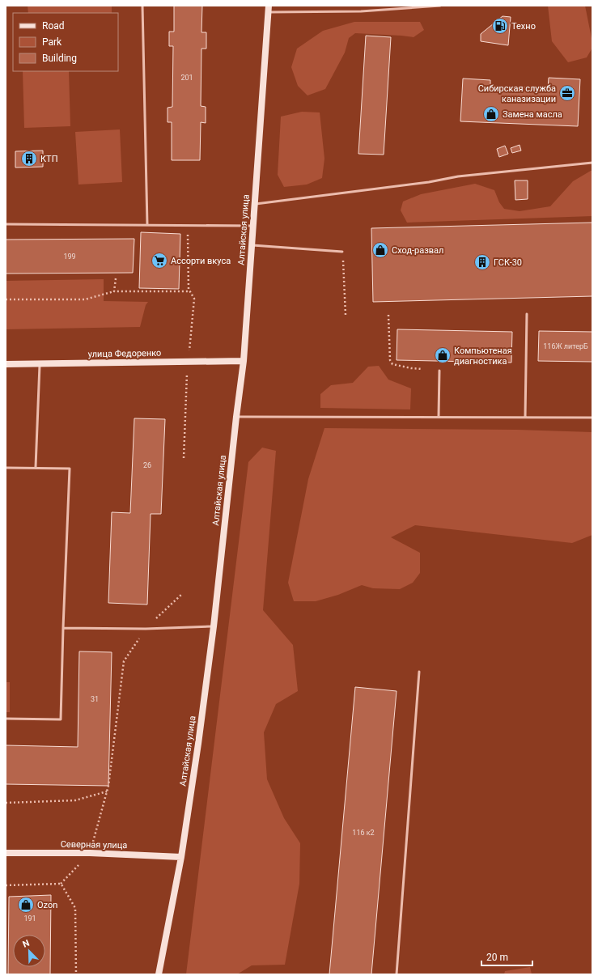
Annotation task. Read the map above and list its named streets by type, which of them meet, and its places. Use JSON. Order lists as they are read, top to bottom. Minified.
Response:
{"streets":{"main road":["Алтайская улица","улица Федоренко","Северная улица"]},"crossings":[["Алтайская улица","улица Федоренко"],["Алтайская улица","Северная улица"]],"places":{"fuel station":["Техно"],"office":["Сибирская служба каназизации"],"shop":["Замена масла","Сход-развал","Компьютеная диагностика","Ozon"],"building":["КТП","ГСК-30"],"supermarket":["Ассорти вкуса"]},"house_numbers":["201","199","116Ж литерБ","26","31","116 к2","191"],"legend":["Road","Park","Building"],"scale_bar":"20 m","north":"top left"}
